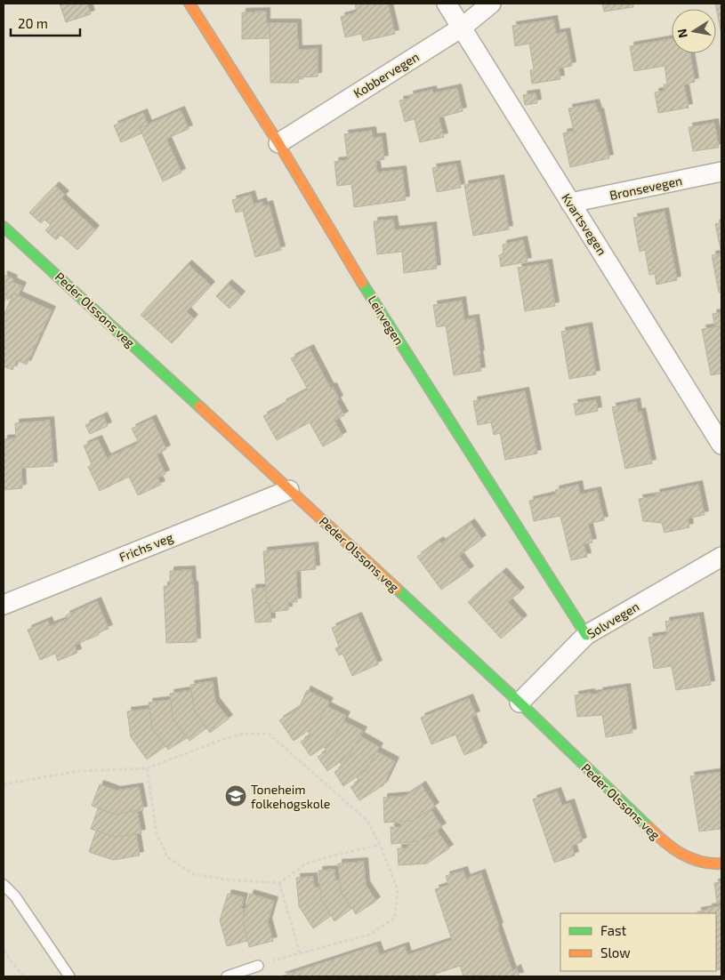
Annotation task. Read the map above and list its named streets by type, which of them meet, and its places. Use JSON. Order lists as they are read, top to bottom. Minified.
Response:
{"streets":{"street":["Kobbervegen","Bronsevegen","Kvartsvegen","Peder Olssøns veg","Leirvegen","Frichs veg","Sølvvegen"]},"crossings":[["Kobbervegen","Kvartsvegen"],["Kobbervegen","Leirvegen"],["Bronsevegen","Kvartsvegen"],["Peder Olssøns veg","Frichs veg"],["Peder Olssøns veg","Sølvvegen"],["Leirvegen","Sølvvegen"]],"places":{"school or university":["Toneheim folkehøgskole"]},"legend":["Fast","Slow"],"scale_bar":"20 m","north":"left"}
